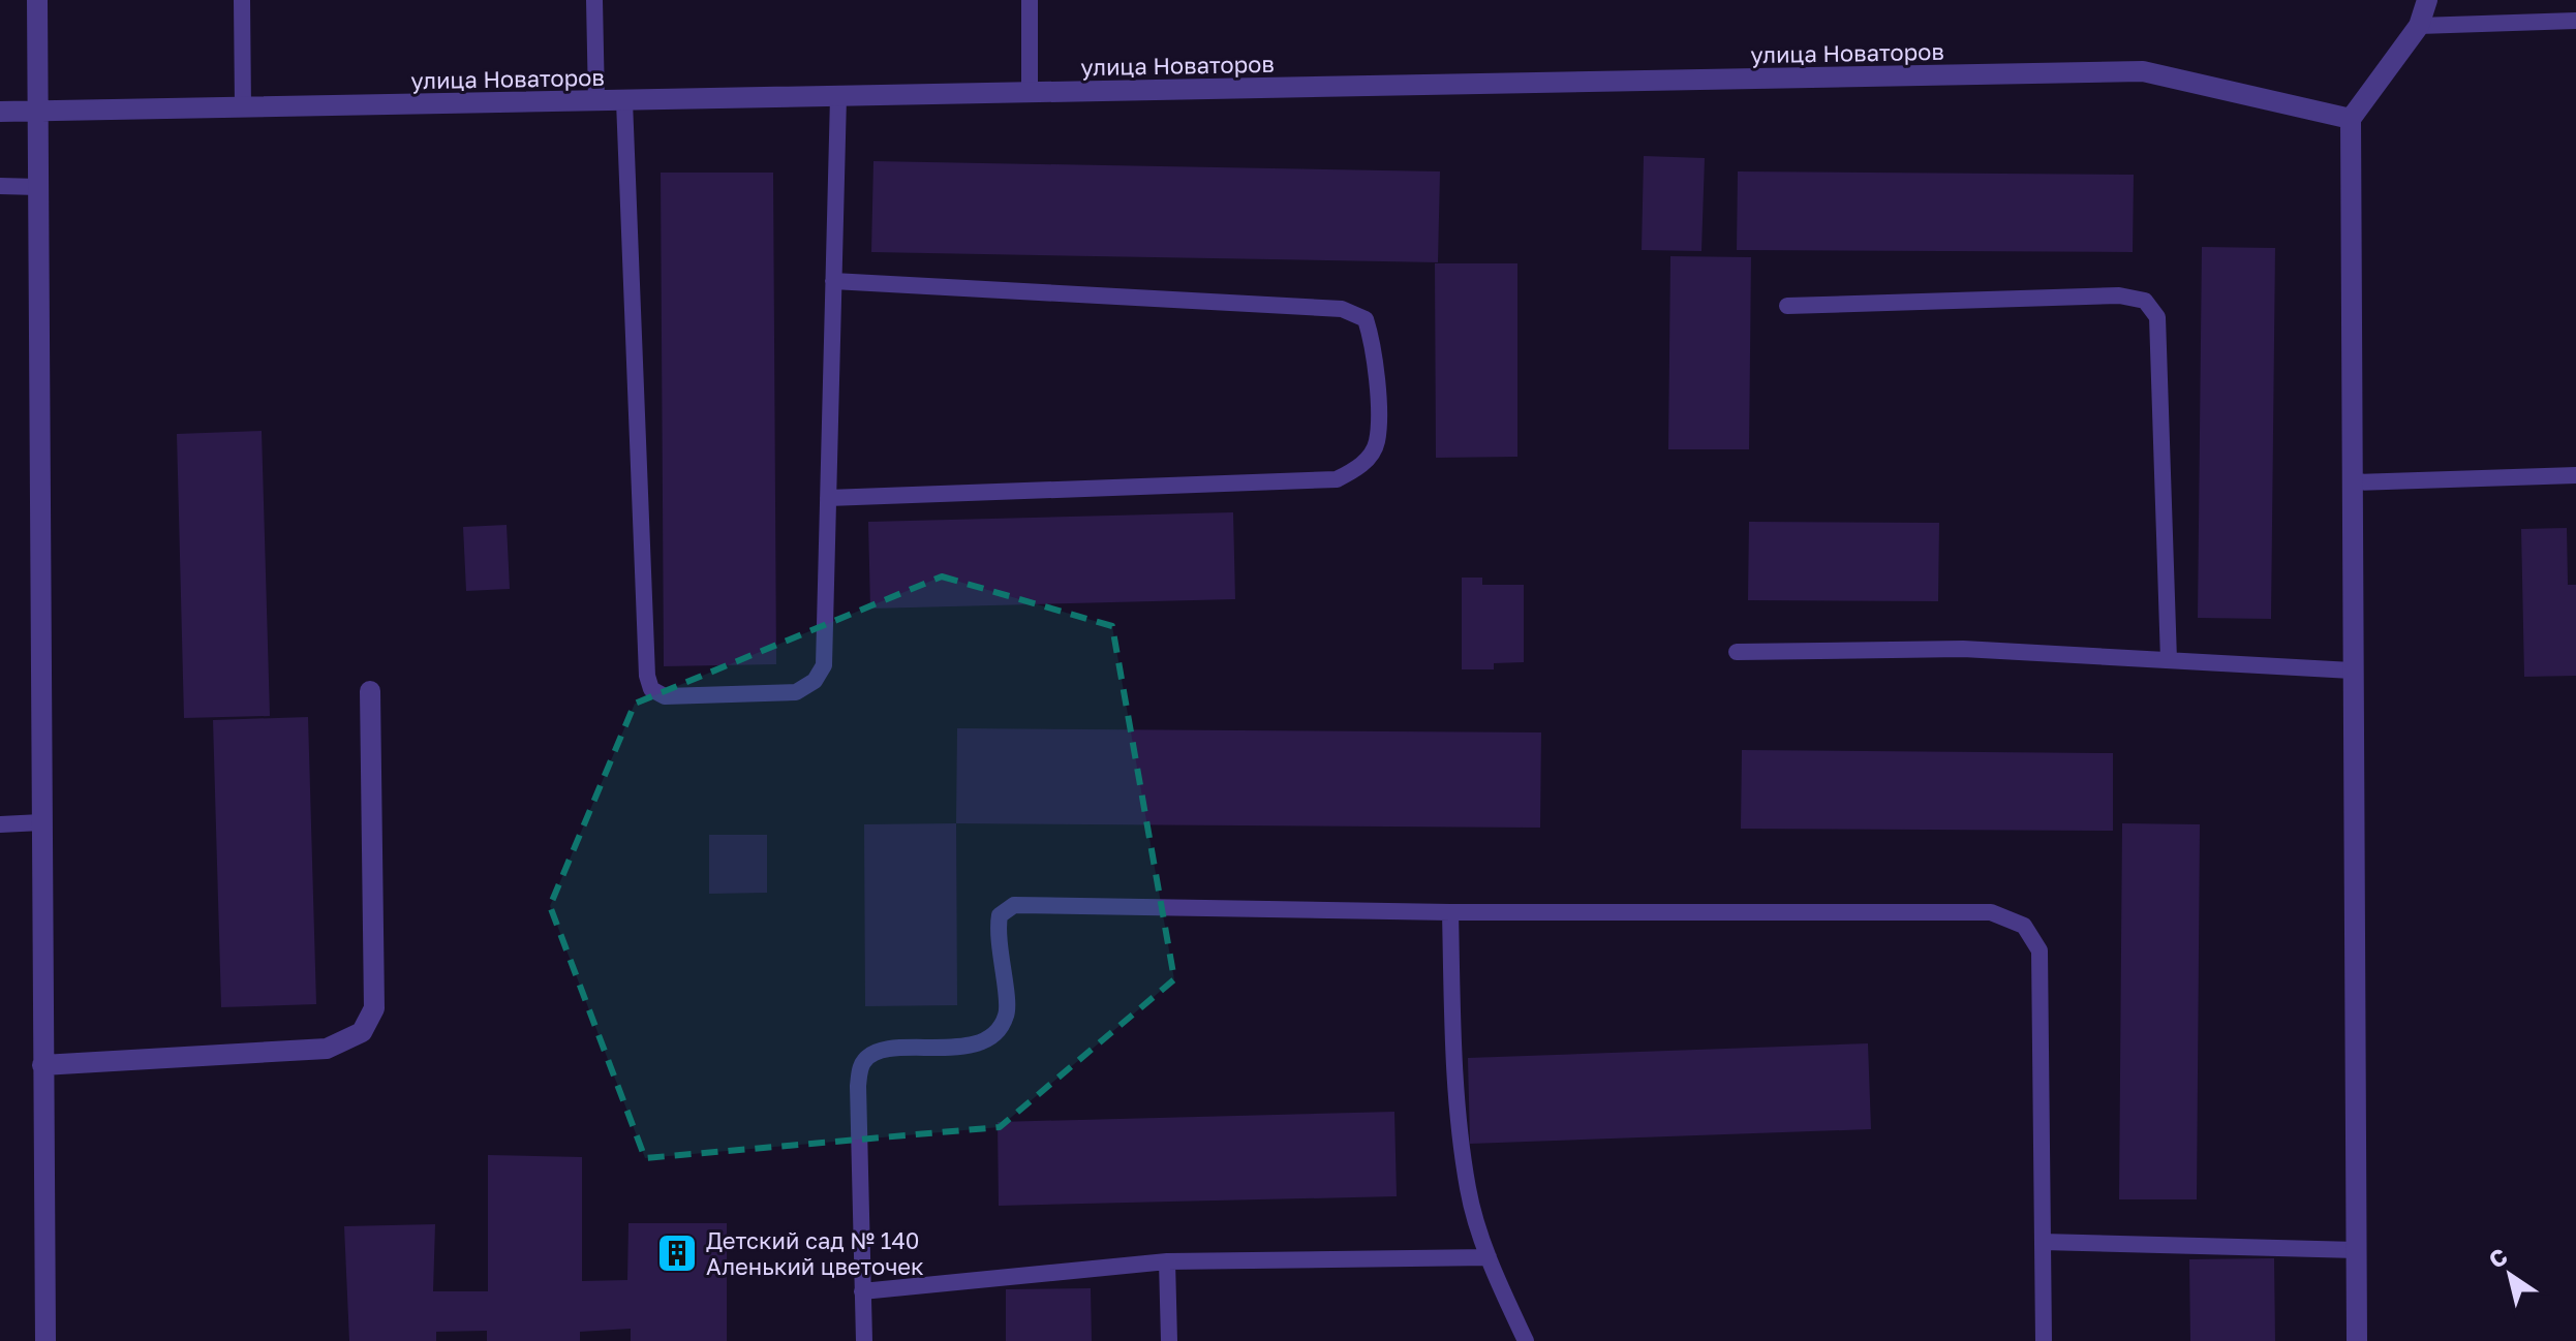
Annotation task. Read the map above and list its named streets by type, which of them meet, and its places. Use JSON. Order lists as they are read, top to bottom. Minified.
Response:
{"streets":{"street":["улица Новаторов"]},"places":{"building":["Детский сад № 140 Аленький цветочек"]},"north":"top left"}
